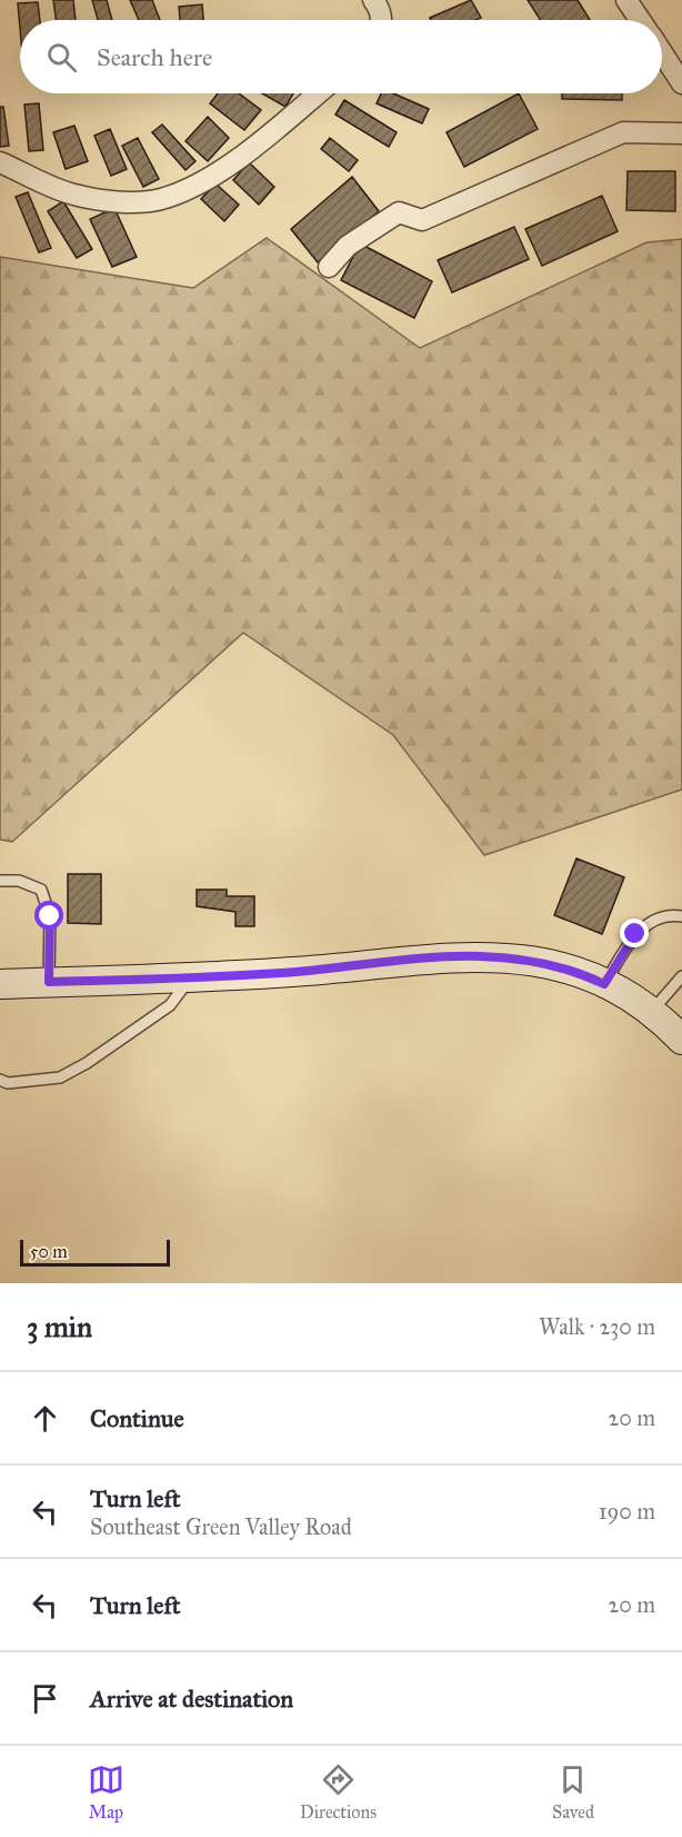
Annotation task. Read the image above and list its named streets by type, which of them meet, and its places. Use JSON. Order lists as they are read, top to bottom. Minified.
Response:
{"scale_bar":"50 m","page":{"search":"Search here","scale":"50 m","heading":["3 min","Walk · 230 m"],"list":[["Continue","20 m"],["Turn left","Southeast Green Valley Road","190 m"],["Turn left","20 m"],"Arrive at destination"],"nav":["Map","Directions","Saved"]}}
